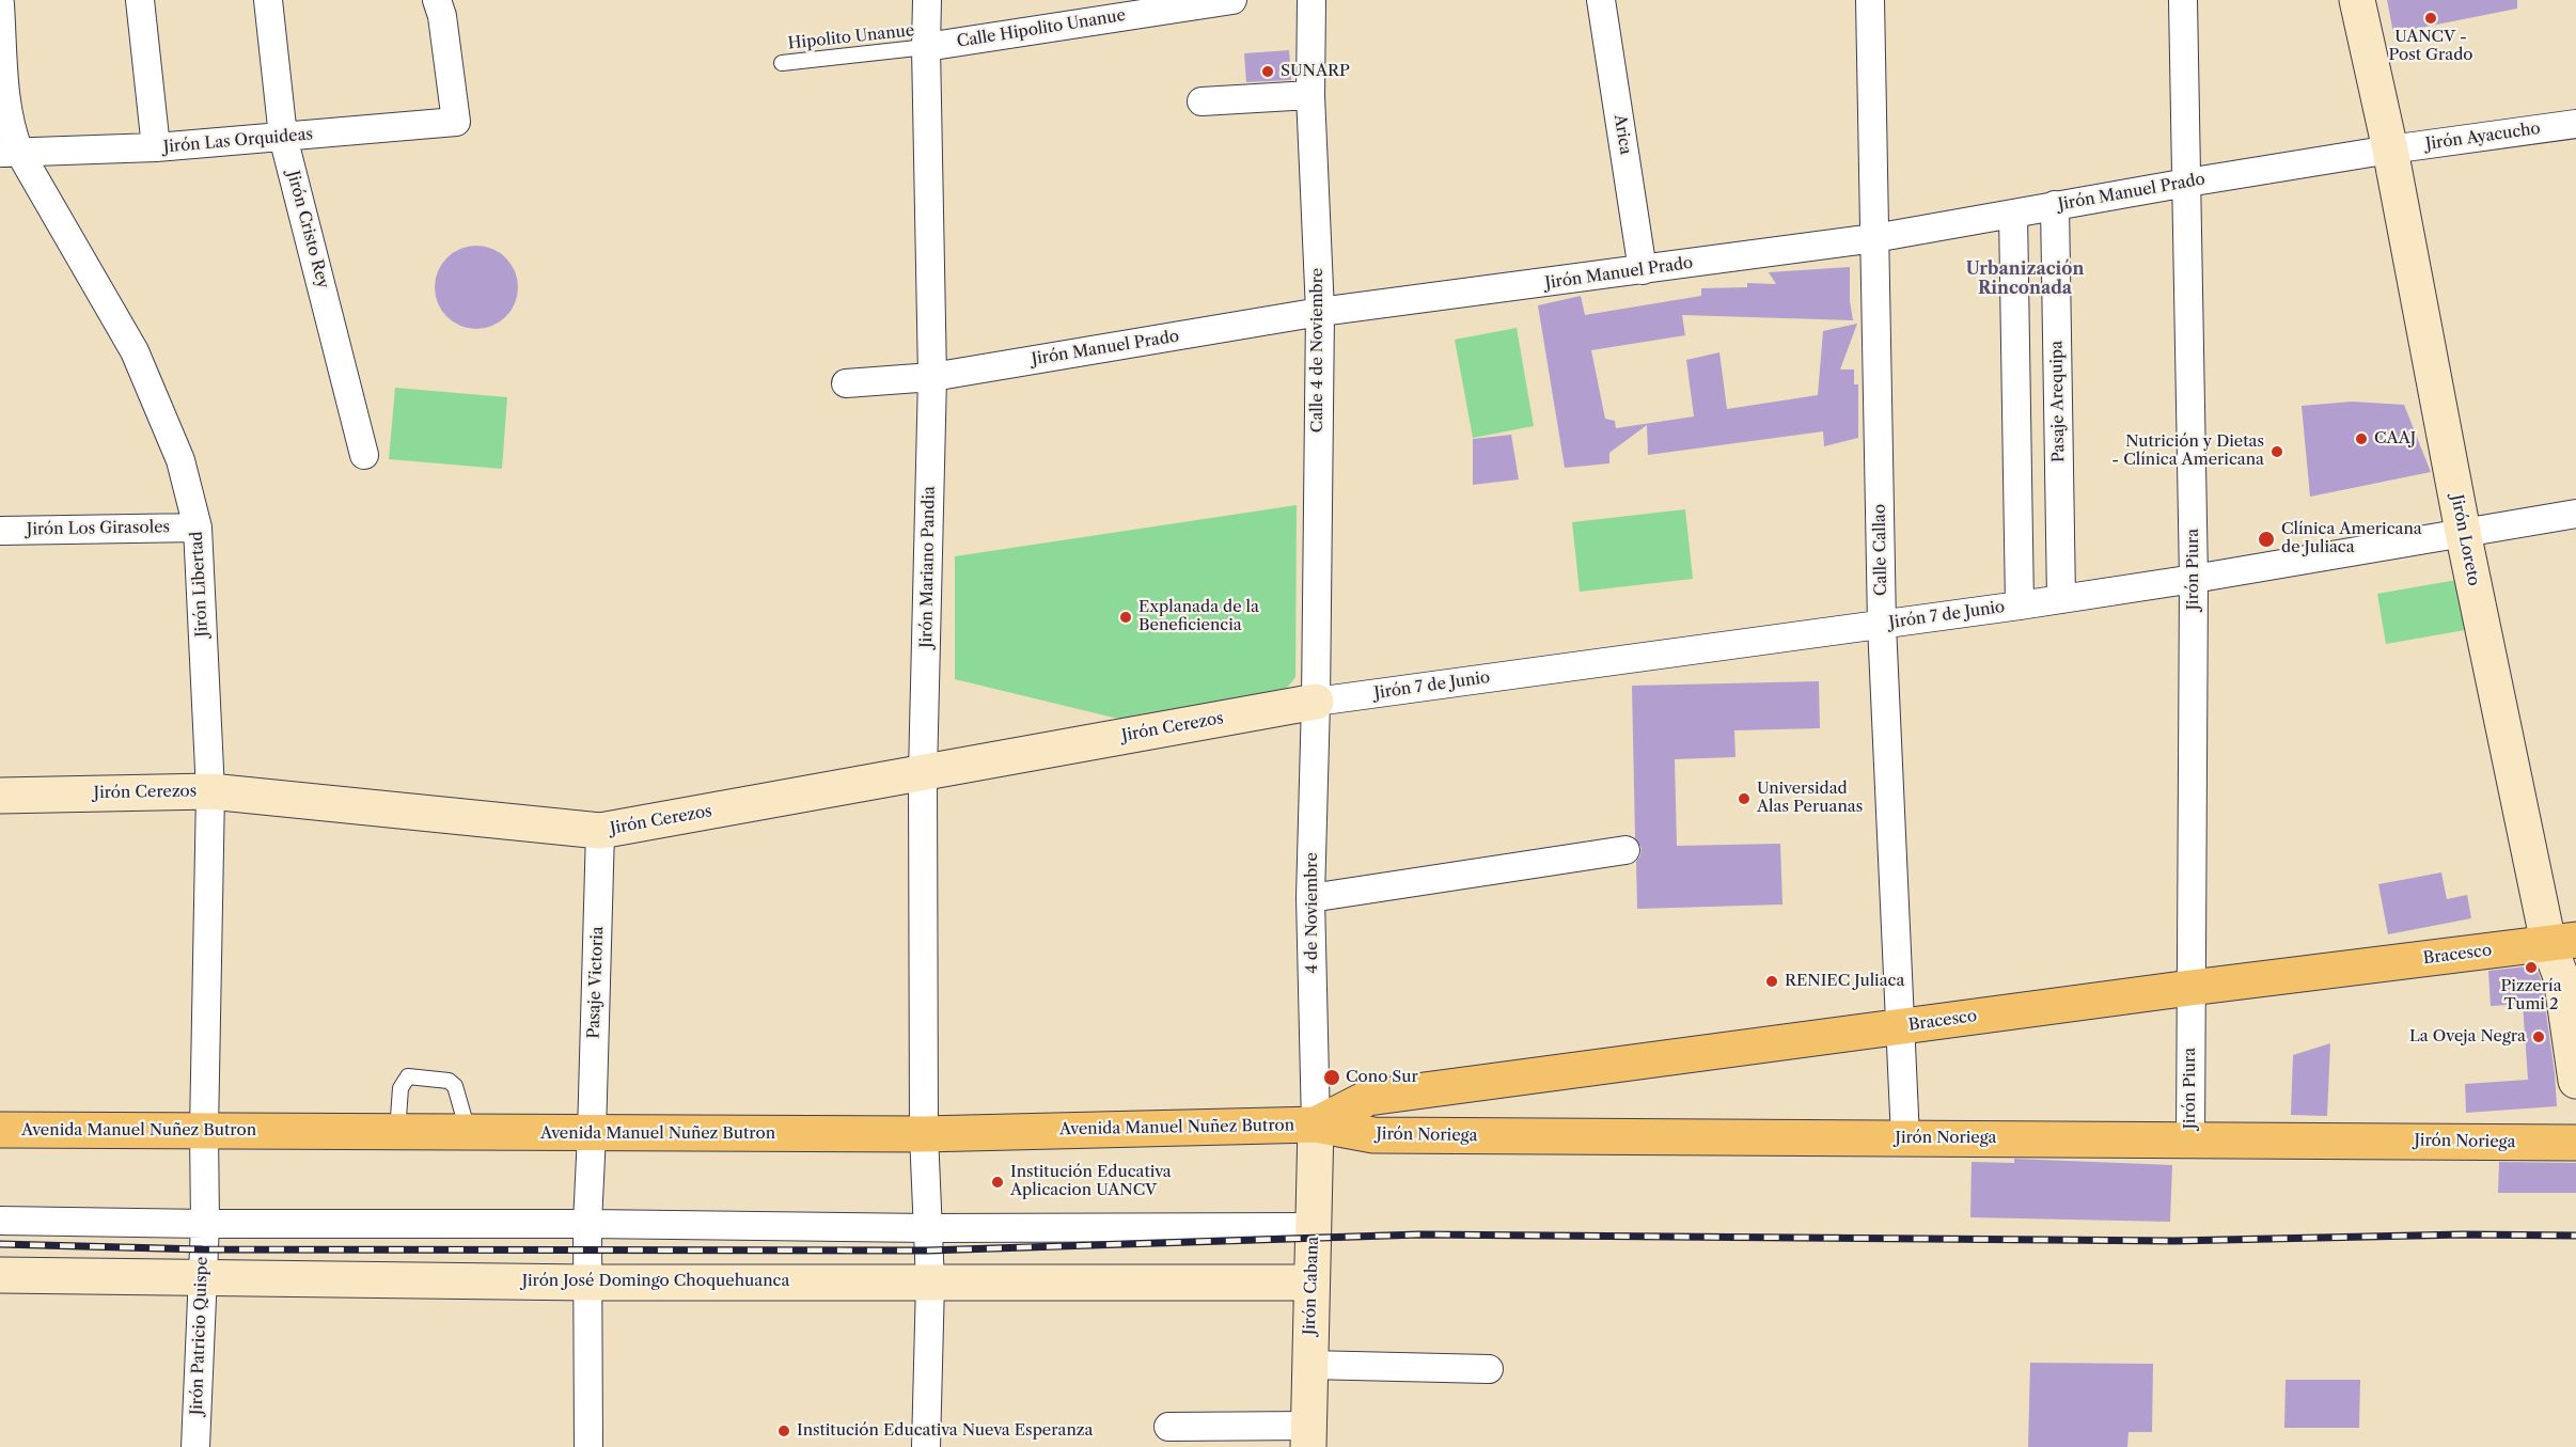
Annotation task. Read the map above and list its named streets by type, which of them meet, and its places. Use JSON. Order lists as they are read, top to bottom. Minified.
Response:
{"streets":{"main road":["Bracesco","Avenida Manuel Nuñez Butron","Jirón Noriega"],"street":["Calle Hipolito Unanue","Arica","Jirón Ayacucho","Jirón Las Orquideas","Jirón Manuel Prado","Jirón Cristo Rey","Calle 4 de Noviembre","Pasaje Arequipa","Jirón Los Girasoles","Jirón Loreto","Calle Callao","Jirón Mariano Pandia","Jirón Piura","Jirón Libertad","Jirón 7 de Junio","Jirón Cerezos","4 de Noviembre","Pasaje Victoria","Jirón José Domingo Choquehuanca","Jirón Cabana","Jirón Patricio Quispe"],"lane":["Hipolito Unanue"]},"crossings":[["Calle Hipolito Unanue","Hipolito Unanue"],["Calle Hipolito Unanue","Jirón Mariano Pandia"],["Hipolito Unanue","Jirón Mariano Pandia"],["Arica","Jirón Manuel Prado"],["Jirón Ayacucho","Jirón Manuel Prado"],["Jirón Ayacucho","Jirón Loreto"],["Jirón Las Orquideas","Jirón Cristo Rey"],["Jirón Las Orquideas","Jirón Libertad"],["Jirón Manuel Prado","Calle 4 de Noviembre"],["Jirón Manuel Prado","Pasaje Arequipa"],["Jirón Manuel Prado","Jirón Loreto"],["Jirón Manuel Prado","Calle Callao"],["Jirón Manuel Prado","Jirón Mariano Pandia"],["Jirón Manuel Prado","Jirón Piura"],["Calle 4 de Noviembre","Jirón 7 de Junio"],["Calle 4 de Noviembre","Jirón Cerezos"],["Calle 4 de Noviembre","4 de Noviembre"],["Pasaje Arequipa","Jirón 7 de Junio"],["Jirón Los Girasoles","Jirón Libertad"],["Jirón Loreto","Jirón 7 de Junio"],["Jirón Loreto","Bracesco"],["Calle Callao","Jirón 7 de Junio"],["Calle Callao","Bracesco"],["Calle Callao","Jirón Noriega"],["Jirón Mariano Pandia","Jirón Cerezos"],["Jirón Mariano Pandia","Avenida Manuel Nuñez Butron"],["Jirón Mariano Pandia","Jirón José Domingo Choquehuanca"],["Jirón Piura","Jirón 7 de Junio"],["Jirón Piura","Bracesco"],["Jirón Piura","Jirón Noriega"],["Jirón Libertad","Jirón Cerezos"],["Jirón Libertad","Avenida Manuel Nuñez Butron"],["Jirón Libertad","Jirón Patricio Quispe"],["Jirón 7 de Junio","Jirón Cerezos"],["Jirón 7 de Junio","4 de Noviembre"],["Jirón Cerezos","4 de Noviembre"],["Jirón Cerezos","Pasaje Victoria"],["4 de Noviembre","Bracesco"],["4 de Noviembre","Avenida Manuel Nuñez Butron"],["4 de Noviembre","Jirón Noriega"],["4 de Noviembre","Jirón Cabana"],["Bracesco","Avenida Manuel Nuñez Butron"],["Bracesco","Jirón Noriega"],["Bracesco","Jirón Cabana"],["Pasaje Victoria","Avenida Manuel Nuñez Butron"],["Pasaje Victoria","Jirón José Domingo Choquehuanca"],["Avenida Manuel Nuñez Butron","Jirón Noriega"],["Avenida Manuel Nuñez Butron","Jirón Cabana"],["Avenida Manuel Nuñez Butron","Jirón Patricio Quispe"],["Jirón Noriega","Jirón Cabana"],["Jirón José Domingo Choquehuanca","Jirón Cabana"],["Jirón José Domingo Choquehuanca","Jirón Patricio Quispe"]],"districts":["Urbanización Rinconada"],"places":["UANCV - Post Grado","SUNARP","CAAJ","Nutrición y Dietas - Clínica Americana","Clínica Americana de Juliaca","Explanada de la Beneficiencia","Universidad Alas Peruanas","Pizzería Tumi 2","RENIEC Juliaca","La Oveja Negra","Cono Sur","Institución Educativa Aplicacion UANCV","Institución Educativa Nueva Esperanza"]}
